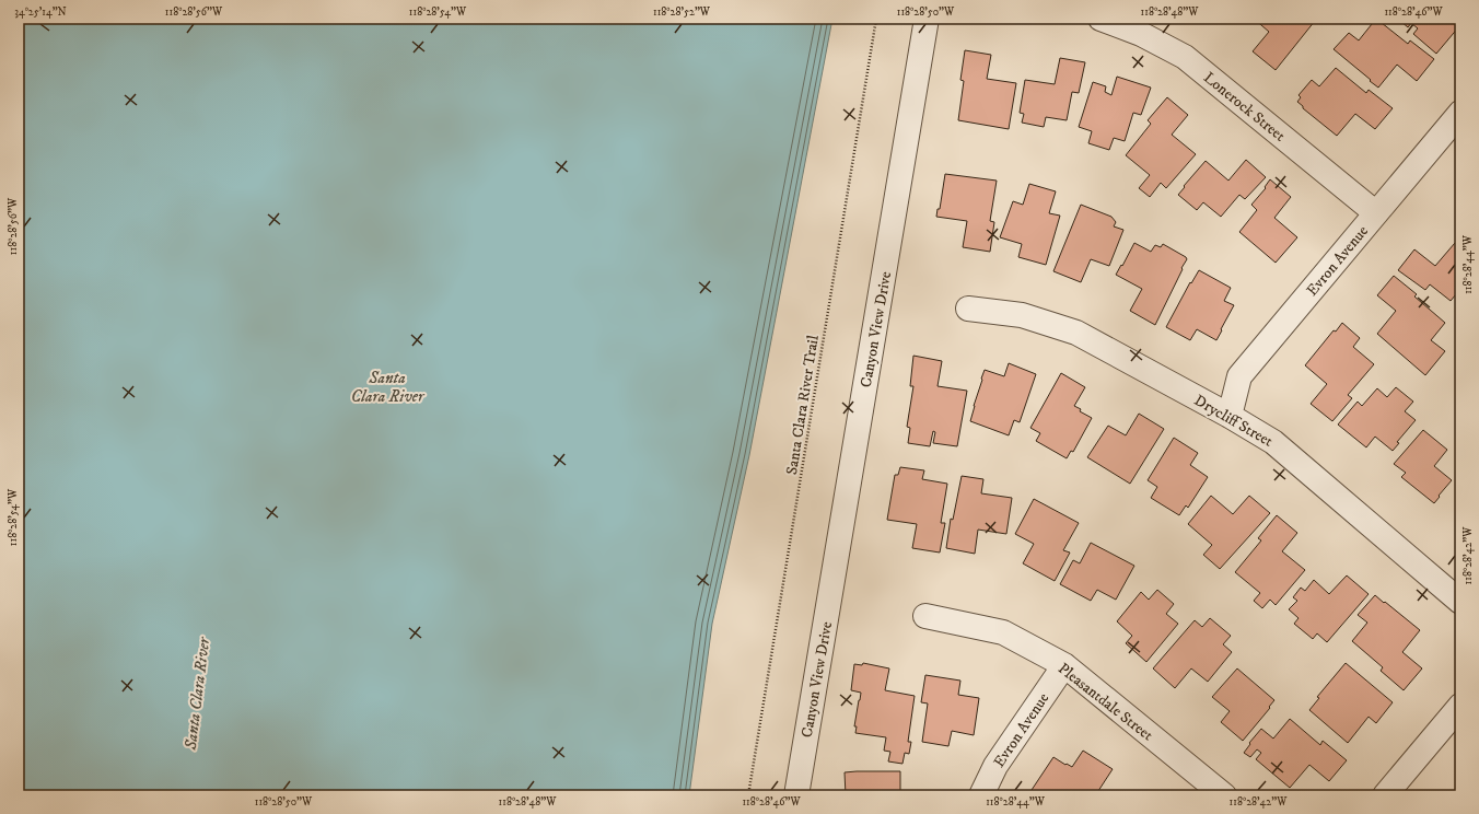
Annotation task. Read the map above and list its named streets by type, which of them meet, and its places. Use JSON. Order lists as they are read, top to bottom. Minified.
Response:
{"streets":{"street":["Lonerock Street","Evron Avenue","Canyon View Drive","Drycliff Street","Pleasantdale Street"],"path":["Santa Clara River Trail"]},"crossings":[["Lonerock Street","Evron Avenue"],["Evron Avenue","Drycliff Street"],["Evron Avenue","Pleasantdale Street"]],"water":["Santa Clara River"],"coordinates":["34°25'14\"N","118°28'56\"W","118°28'54\"W","118°28'52\"W","118°28'50\"W","118°28'48\"W","118°28'46\"W","118°28'44\"W","118°28'42\"W"]}
